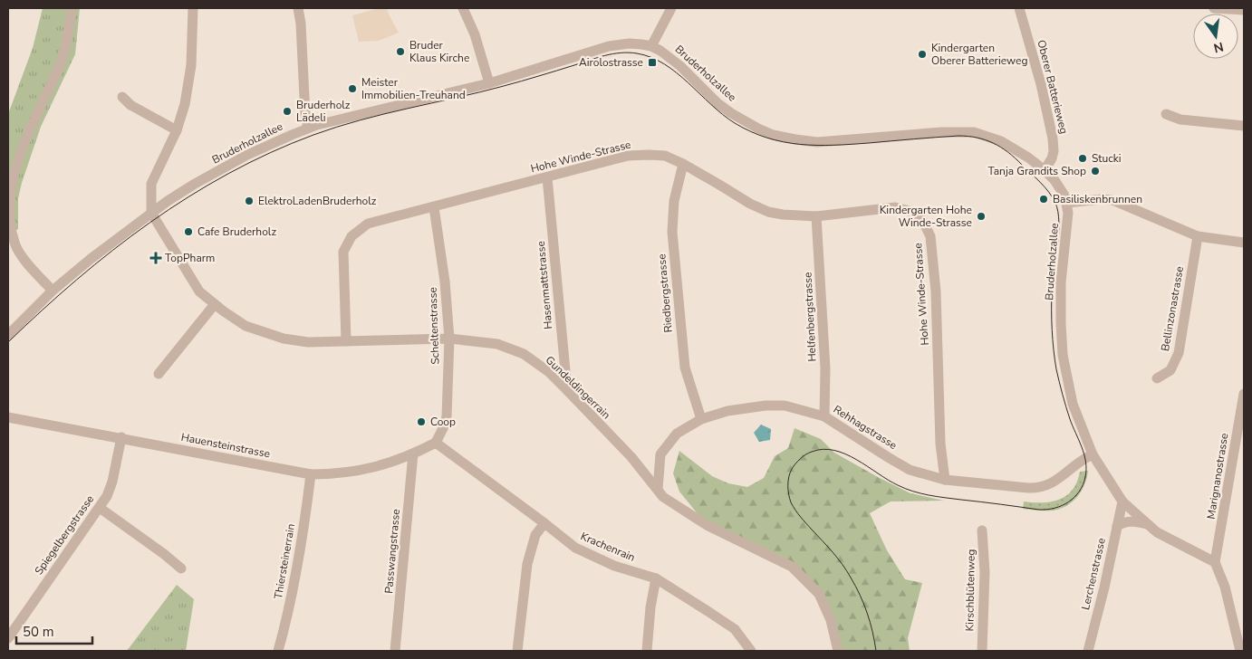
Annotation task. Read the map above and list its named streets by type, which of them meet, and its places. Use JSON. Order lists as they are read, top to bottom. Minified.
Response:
{"streets":{"street":["Bruderholzallee","Oberer Batterieweg","Hohe Winde-Strasse","Hasenmattstrasse","Riedbergstrasse","Bellinzonastrasse","Helfenbergstrasse","Scheltenstrasse","Gundeldingerrain","Rehhagstrasse","Hauensteinstrasse","Marignanostrasse","Spiegelbergstrasse","Krachenrain","Passwangstrasse","Thiersteinerrain","Lerchenstrasse","Kirschblütenweg"]},"crossings":[["Bruderholzallee","Oberer Batterieweg"],["Bruderholzallee","Gundeldingerrain"],["Bruderholzallee","Rehhagstrasse"],["Bruderholzallee","Marignanostrasse"],["Bruderholzallee","Lerchenstrasse"],["Hohe Winde-Strasse","Hasenmattstrasse"],["Hohe Winde-Strasse","Riedbergstrasse"],["Hohe Winde-Strasse","Helfenbergstrasse"],["Hohe Winde-Strasse","Scheltenstrasse"],["Hohe Winde-Strasse","Gundeldingerrain"],["Hohe Winde-Strasse","Rehhagstrasse"],["Hasenmattstrasse","Gundeldingerrain"],["Riedbergstrasse","Rehhagstrasse"],["Helfenbergstrasse","Rehhagstrasse"],["Scheltenstrasse","Gundeldingerrain"],["Scheltenstrasse","Hauensteinstrasse"],["Scheltenstrasse","Krachenrain"],["Gundeldingerrain","Rehhagstrasse"],["Hauensteinstrasse","Spiegelbergstrasse"],["Hauensteinstrasse","Krachenrain"],["Hauensteinstrasse","Passwangstrasse"],["Hauensteinstrasse","Thiersteinerrain"]],"places":{"other":["Bruder Klaus Kirche","Kindergarten Oberer Batterieweg","Meister Immobilien-Treuhand","Bruderholz Lädeli","Stucki","Tanja Grandits Shop","Basiliskenbrunnen","ElektroLadenBruderholz","Kindergarten Hohe Winde-Strasse","Cafe Bruderholz","Coop"],"transit":["Airolostrasse"],"health":["TopPharm"]},"scale_bar":"50 m","north":"bottom"}
